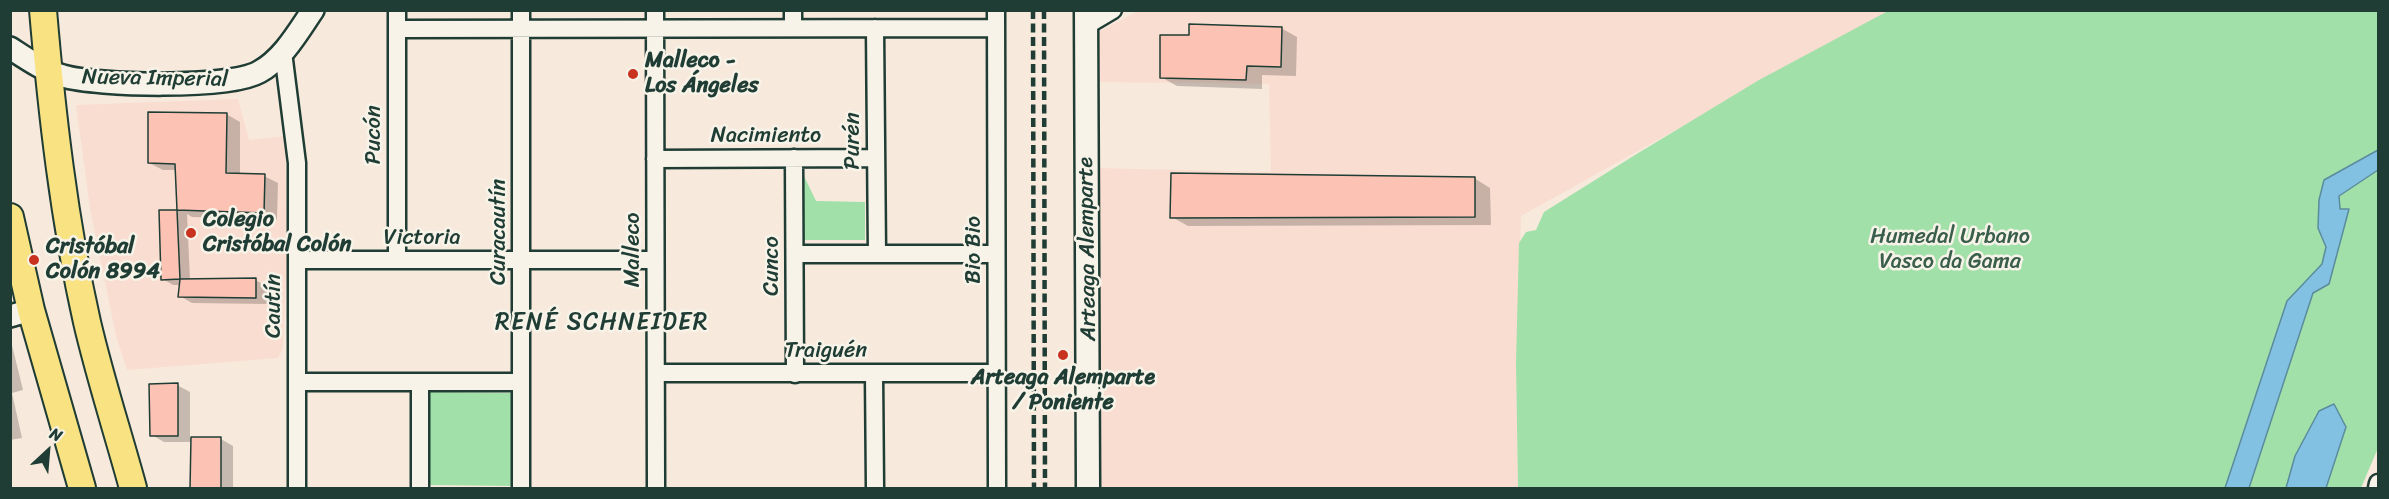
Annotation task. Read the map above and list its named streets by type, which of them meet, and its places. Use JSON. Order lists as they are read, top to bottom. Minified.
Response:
{"streets":{"main road":["Arteaga Alemparte"],"street":["Nueva Imperial","Pucón","Nacimiento","Purén","Curacautín","Victoria","Malleco","Bio Bio","Cunco","Cautín","Traiguén"]},"crossings":[["Nueva Imperial","Cautín"],["Pucón","Victoria"],["Nacimiento","Purén"],["Nacimiento","Malleco"],["Nacimiento","Cunco"],["Curacautín","Victoria"],["Victoria","Malleco"],["Victoria","Cautín"],["Malleco","Traiguén"],["Bio Bio","Traiguén"],["Cunco","Traiguén"]],"districts":["RENÉ SCHNEIDER"],"parks":["Humedal Urbano Vasco da Gama"],"places":["Malleco - Los Ángeles","Colegio Cristóbal Colón","Cristóbal Colón 8994","Arteaga Alemparte / Poniente"],"north":"top right"}
